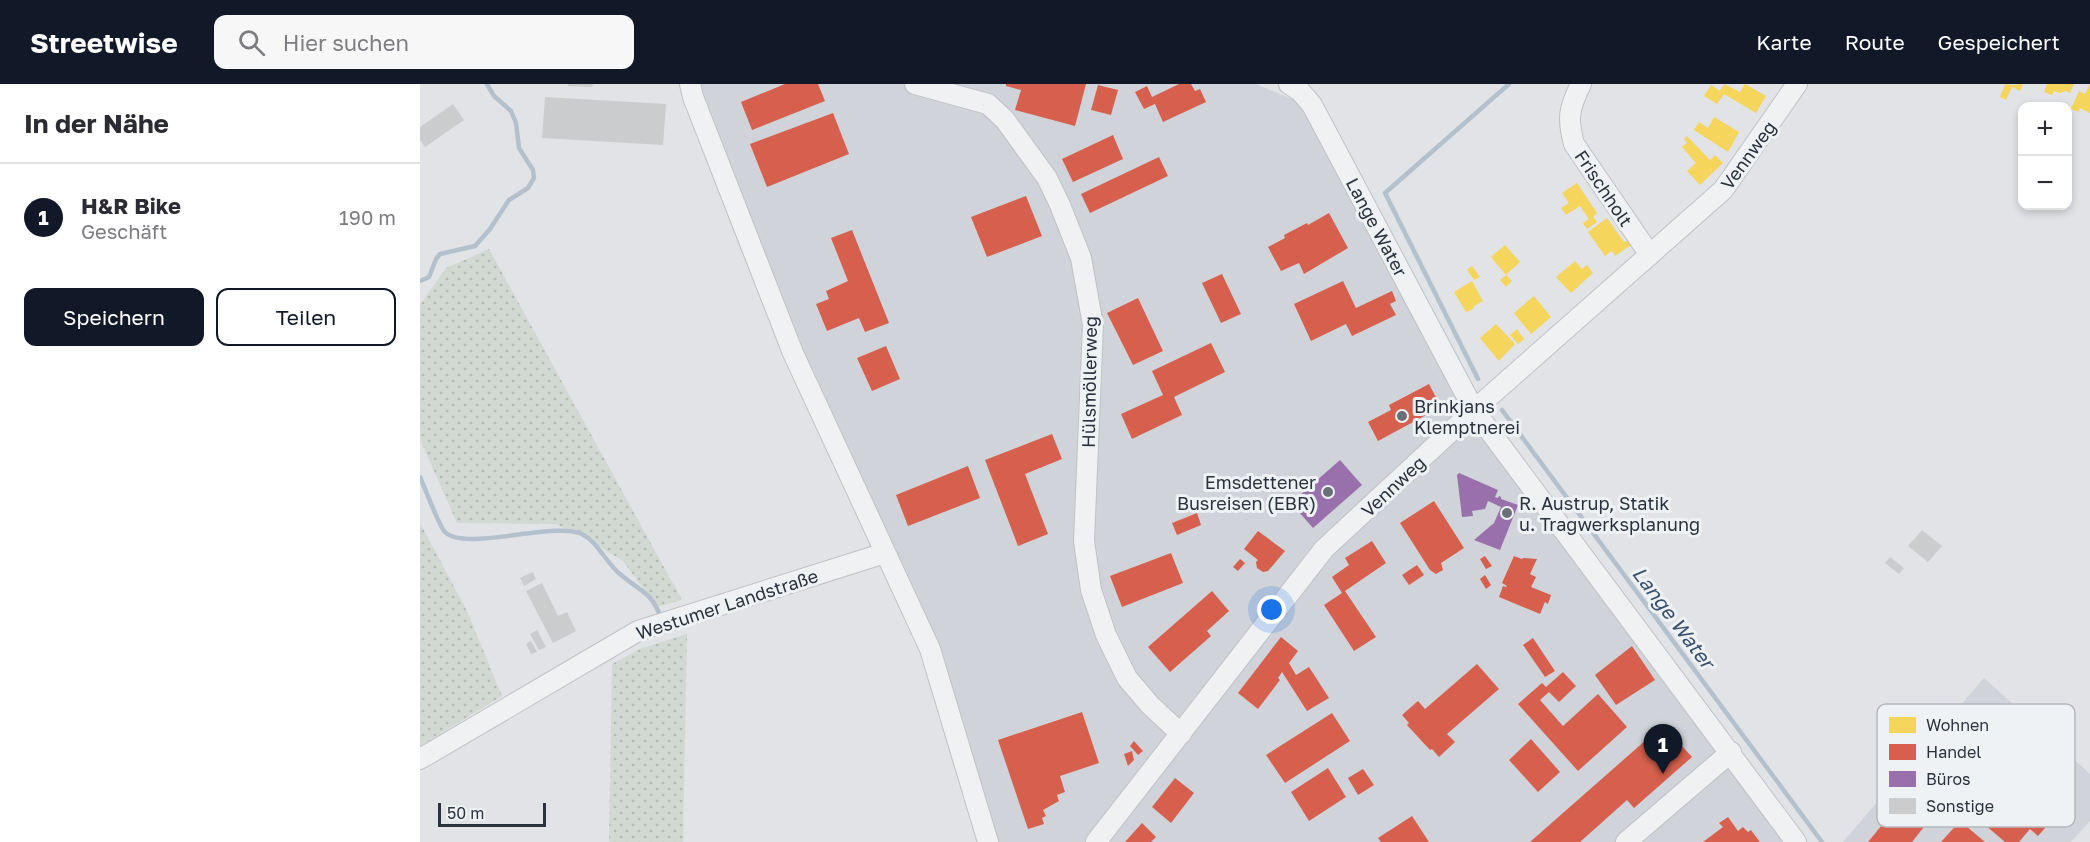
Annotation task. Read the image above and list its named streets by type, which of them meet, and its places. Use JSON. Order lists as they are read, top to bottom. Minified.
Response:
{"streets":{"street":["Vennweg","Frischholt","Lange Water","Hülsmöllerweg","Westumer Landstraße"]},"crossings":[["Vennweg","Frischholt"],["Vennweg","Lange Water"],["Vennweg","Hülsmöllerweg"]],"water":["Lange Water"],"places":["Brinkjans Klemptnerei","Emsdettener Busreisen (EBR)","R. Austrup, Statik u. Tragwerksplanung"],"legend":["Wohnen","Handel","Büros","Sonstige"],"scale_bar":"50 m","page":{"header":"Streetwise","search":"Hier suchen","nav":["Karte","Route","Gespeichert"],"heading":"In der Nähe","map_buttons":["+","−"],"list":[{"mark":"1","name":"H&R Bike","note":"Geschäft","value":"190 m"}],"buttons":["Speichern","Teilen"],"pins":"1","scale":"50 m"}}
